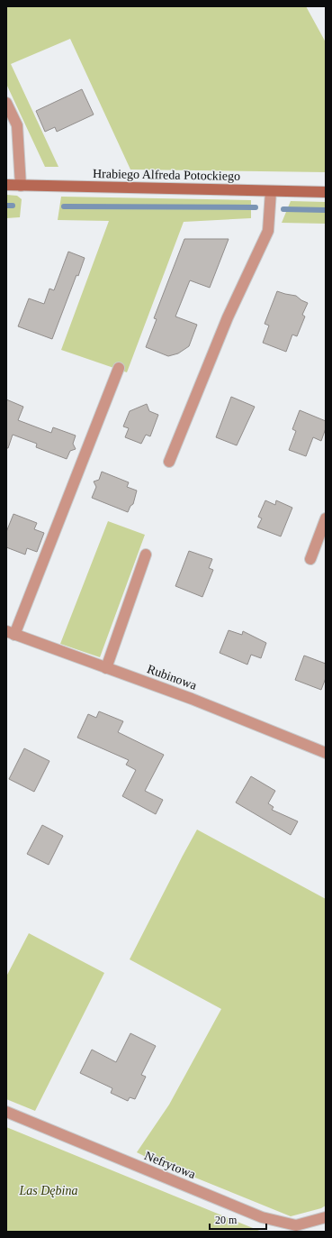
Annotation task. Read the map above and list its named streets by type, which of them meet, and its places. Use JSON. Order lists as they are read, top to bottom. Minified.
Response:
{"streets":{"street":["Hrabiego Alfreda Potockiego","Rubinowa","Nefrytowa"]},"parks":["Las Dębina"],"scale_bar":"20 m"}
